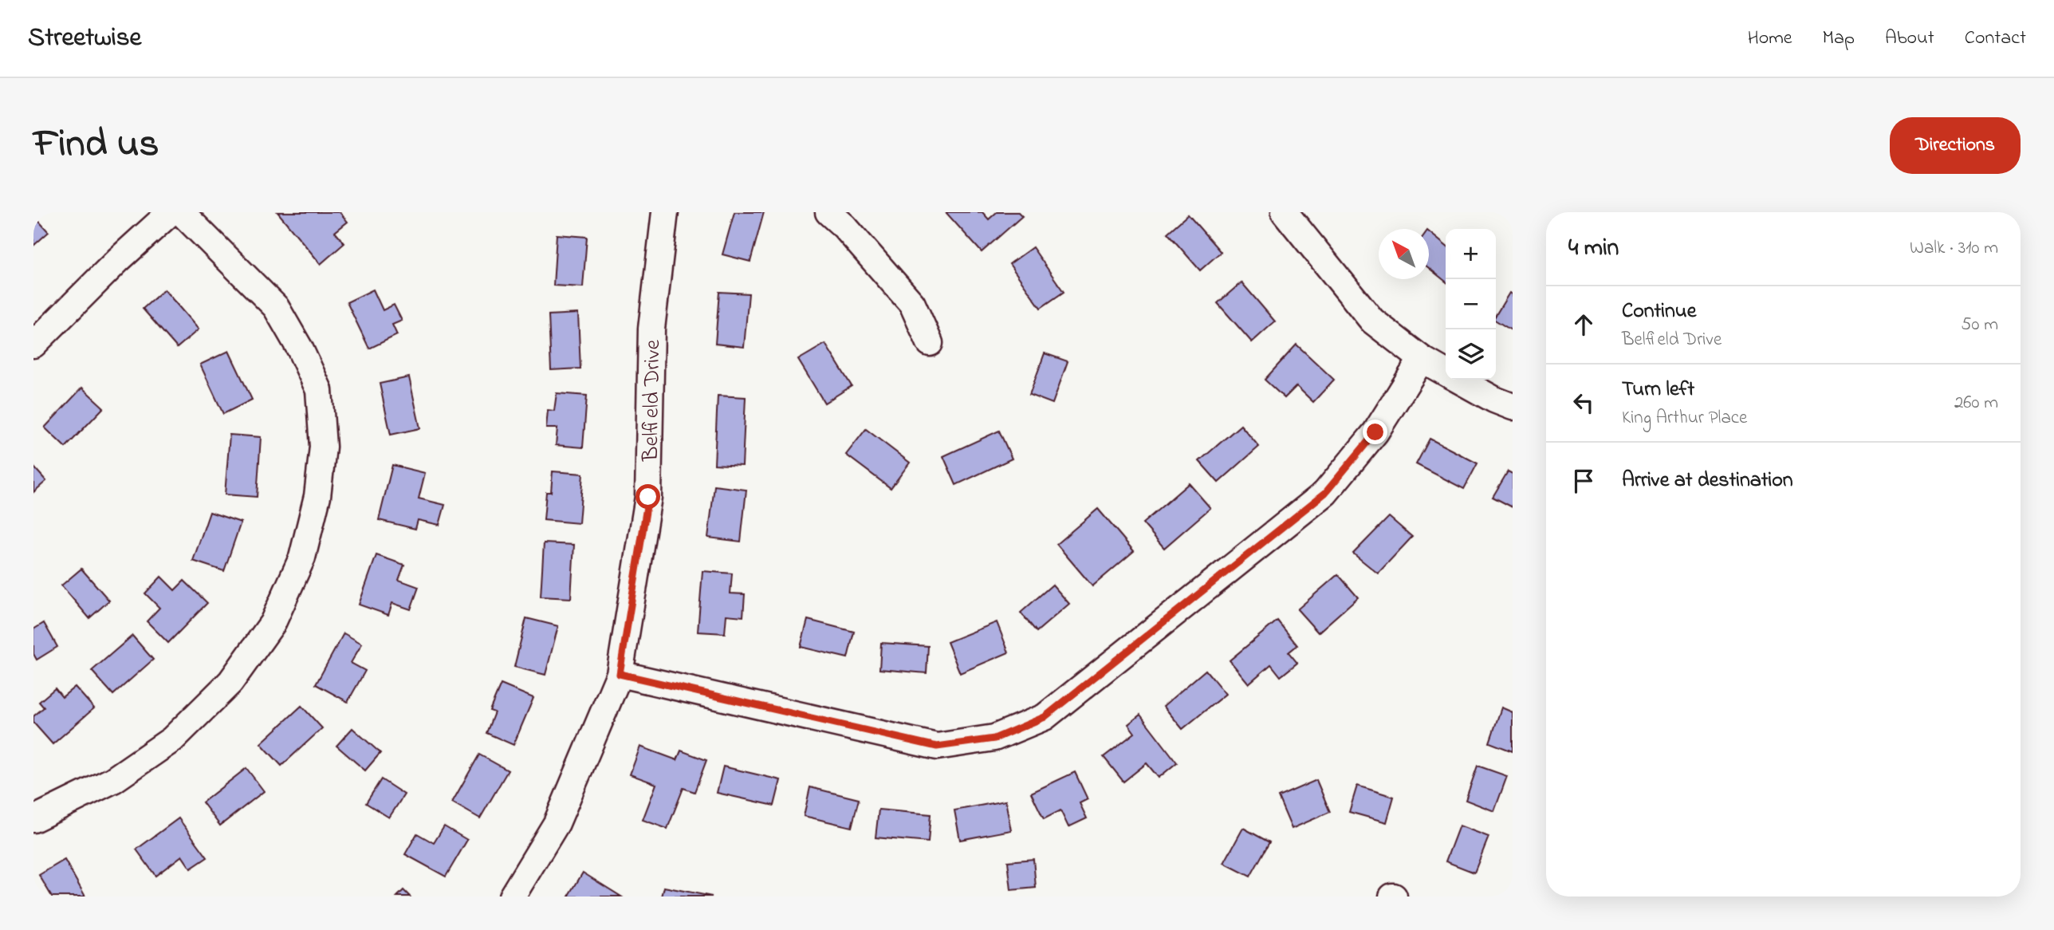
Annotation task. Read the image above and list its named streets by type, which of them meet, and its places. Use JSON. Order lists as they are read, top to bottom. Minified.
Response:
{"streets":{"street":["Belfield Drive"]},"north":"top left","page":{"header":"Streetwise","nav":["Home","Map","About","Contact"],"title":"Find us","buttons":"Directions","heading":["4 min","Walk · 310 m"],"map_buttons":["+","−"],"list":[["Continue","Belfield Drive","50 m"],["Turn left","King Arthur Place","260 m"],"Arrive at destination"]}}
